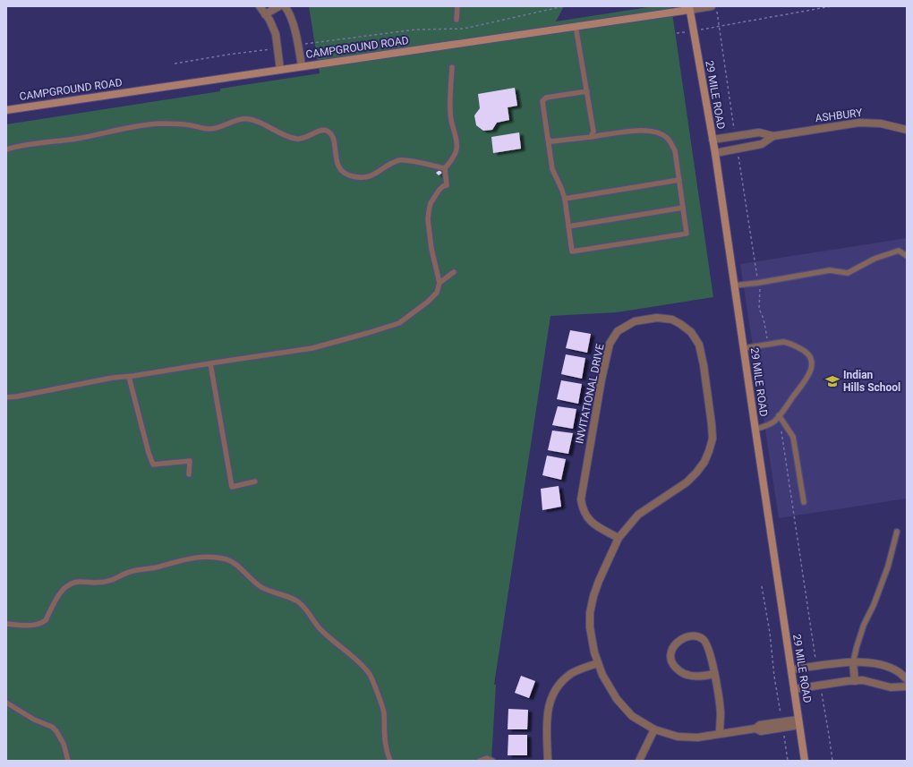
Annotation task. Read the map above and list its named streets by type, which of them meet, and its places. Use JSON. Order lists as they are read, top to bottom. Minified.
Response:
{"streets":{"street":["CAMPGROUND ROAD","29 MILE ROAD","ASHBURY","INVITATIONAL DRIVE"]},"crossings":[["CAMPGROUND ROAD","29 MILE ROAD"],["29 MILE ROAD","INVITATIONAL DRIVE"]],"places":{"school or university":["Indian Hills School"]}}
